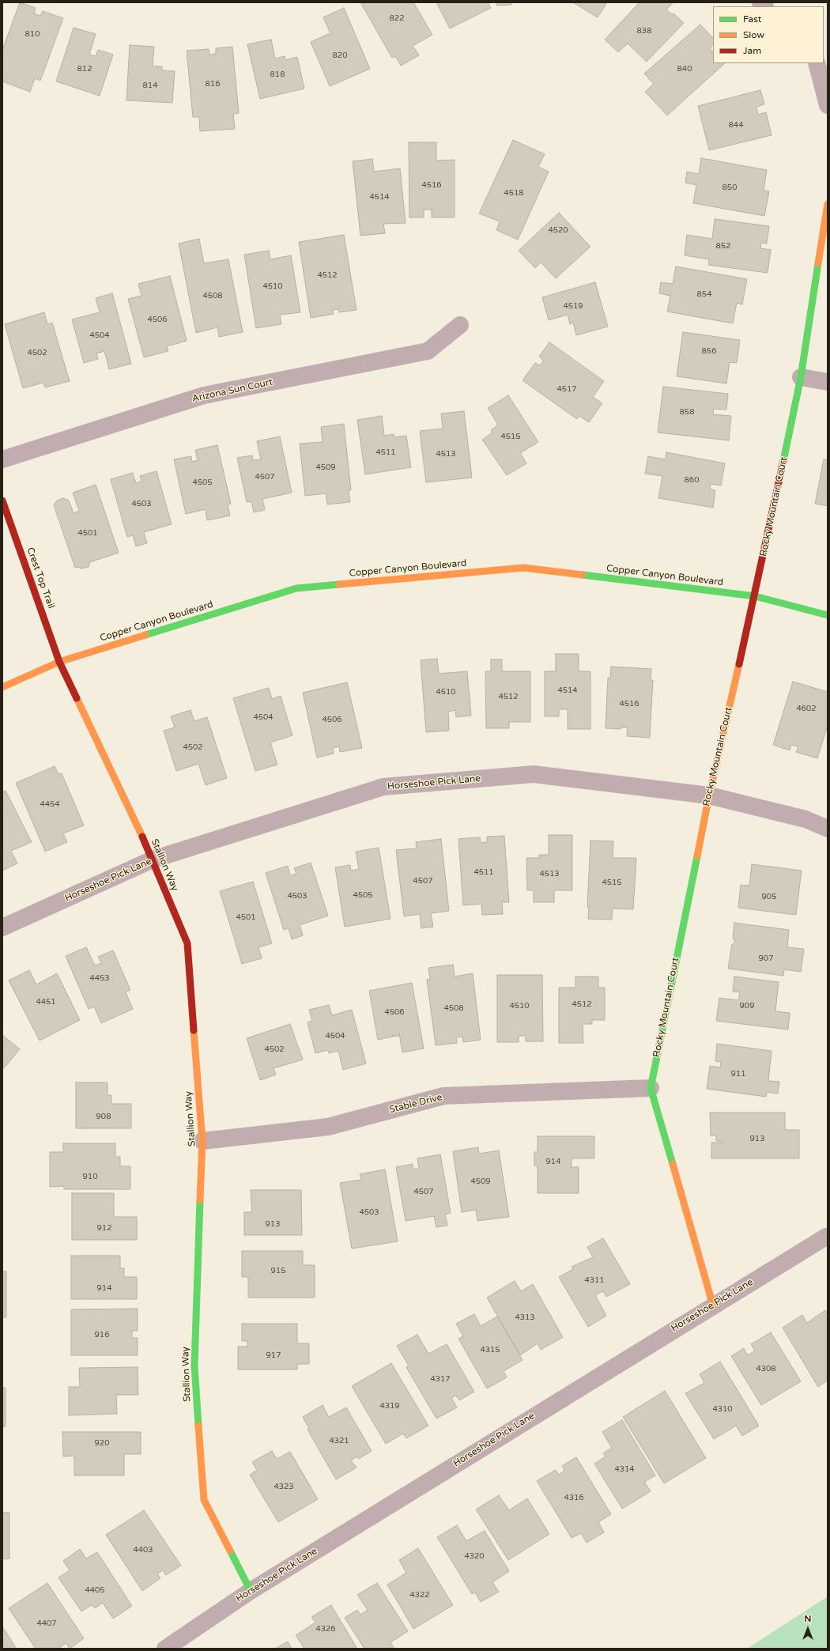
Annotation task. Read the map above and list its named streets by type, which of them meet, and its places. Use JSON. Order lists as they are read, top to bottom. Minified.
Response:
{"streets":{"street":["Arizona Sun Court","Rocky Mountain Court","Copper Canyon Boulevard","Crest Top Trail","Horseshoe Pick Lane","Stallion Way","Stable Drive"]},"crossings":[["Rocky Mountain Court","Copper Canyon Boulevard"],["Rocky Mountain Court","Horseshoe Pick Lane"],["Rocky Mountain Court","Stable Drive"],["Copper Canyon Boulevard","Crest Top Trail"],["Copper Canyon Boulevard","Stallion Way"],["Crest Top Trail","Stallion Way"],["Horseshoe Pick Lane","Stallion Way"],["Stallion Way","Stable Drive"]],"house_numbers":["822","838","810","820","812","840","818","816","814","844","4516","850","4518","4514","4520","852","4512","4510","854","4508","4519","4506","4504","856","4502","4517","858","4515","4511","4513","4509","4507","860","4505","4503","4501","4514","4510","4512","4516","4602","4504","4506","4502","4454","4511","4513","4507","4515","4505","4503","905","4501","907","4453","4451","4512","4510","909","4508","4506","4504","4502","911","908","913","914","910","4509","4507","4503","913","912","915","4311","914","4313","916","4315","917","4308","4317","4319","4310","4321","920","4314","4323","4316","4403","4320","4405","4322","4407","4326"],"legend":["Fast","Slow","Jam"],"north":"top"}
